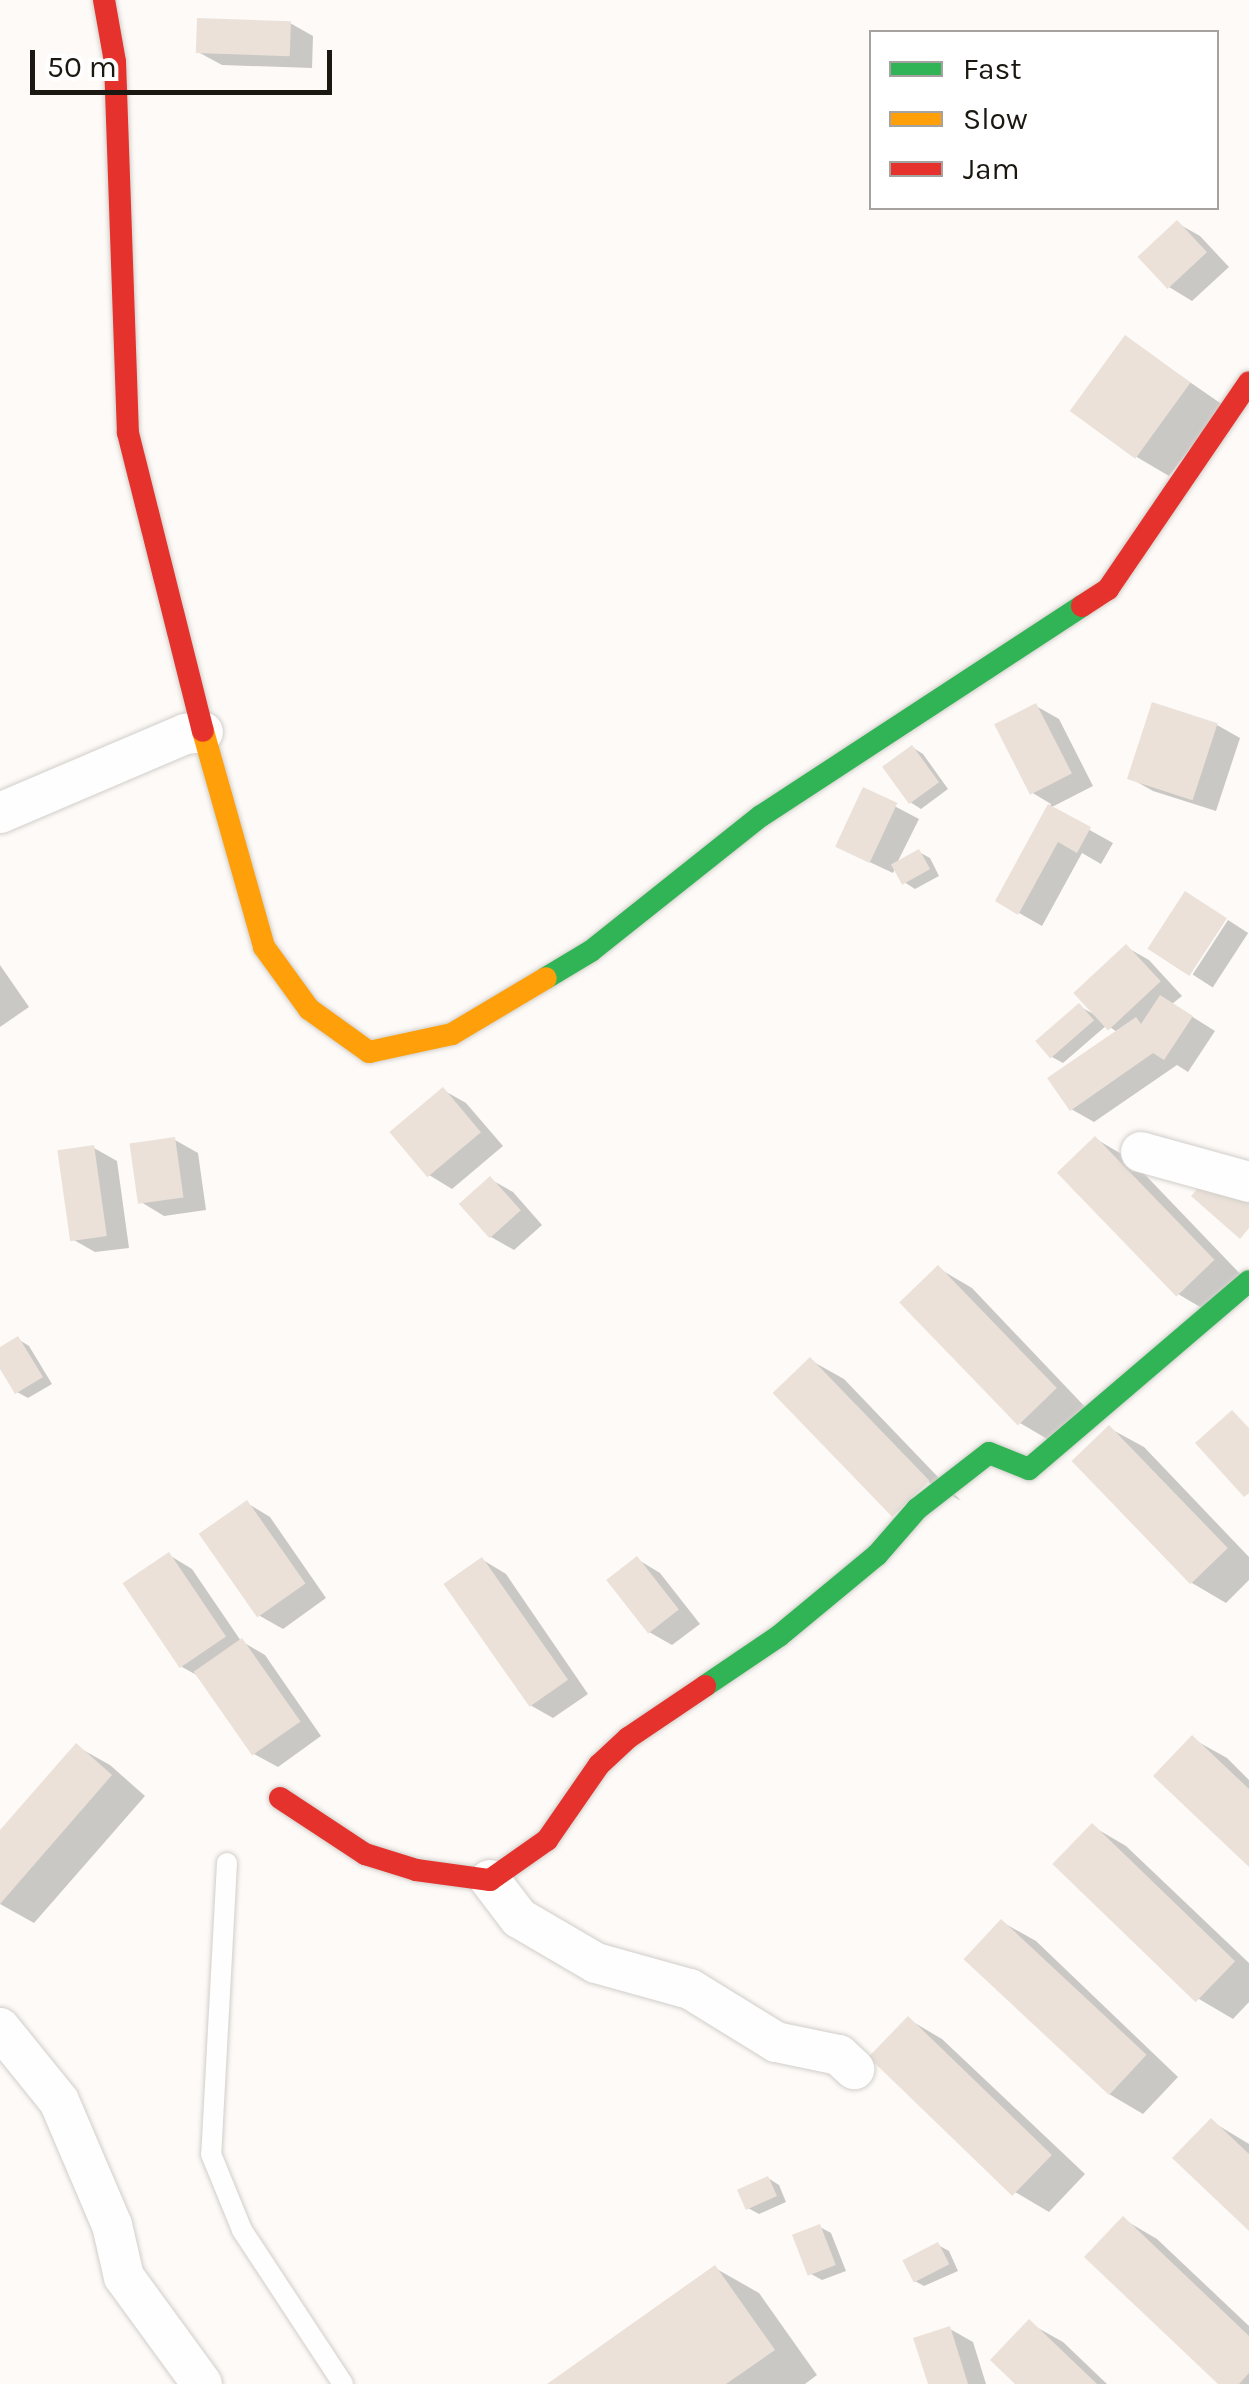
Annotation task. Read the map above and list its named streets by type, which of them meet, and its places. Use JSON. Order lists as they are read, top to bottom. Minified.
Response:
{"legend":["Fast","Slow","Jam"],"scale_bar":"50 m"}
